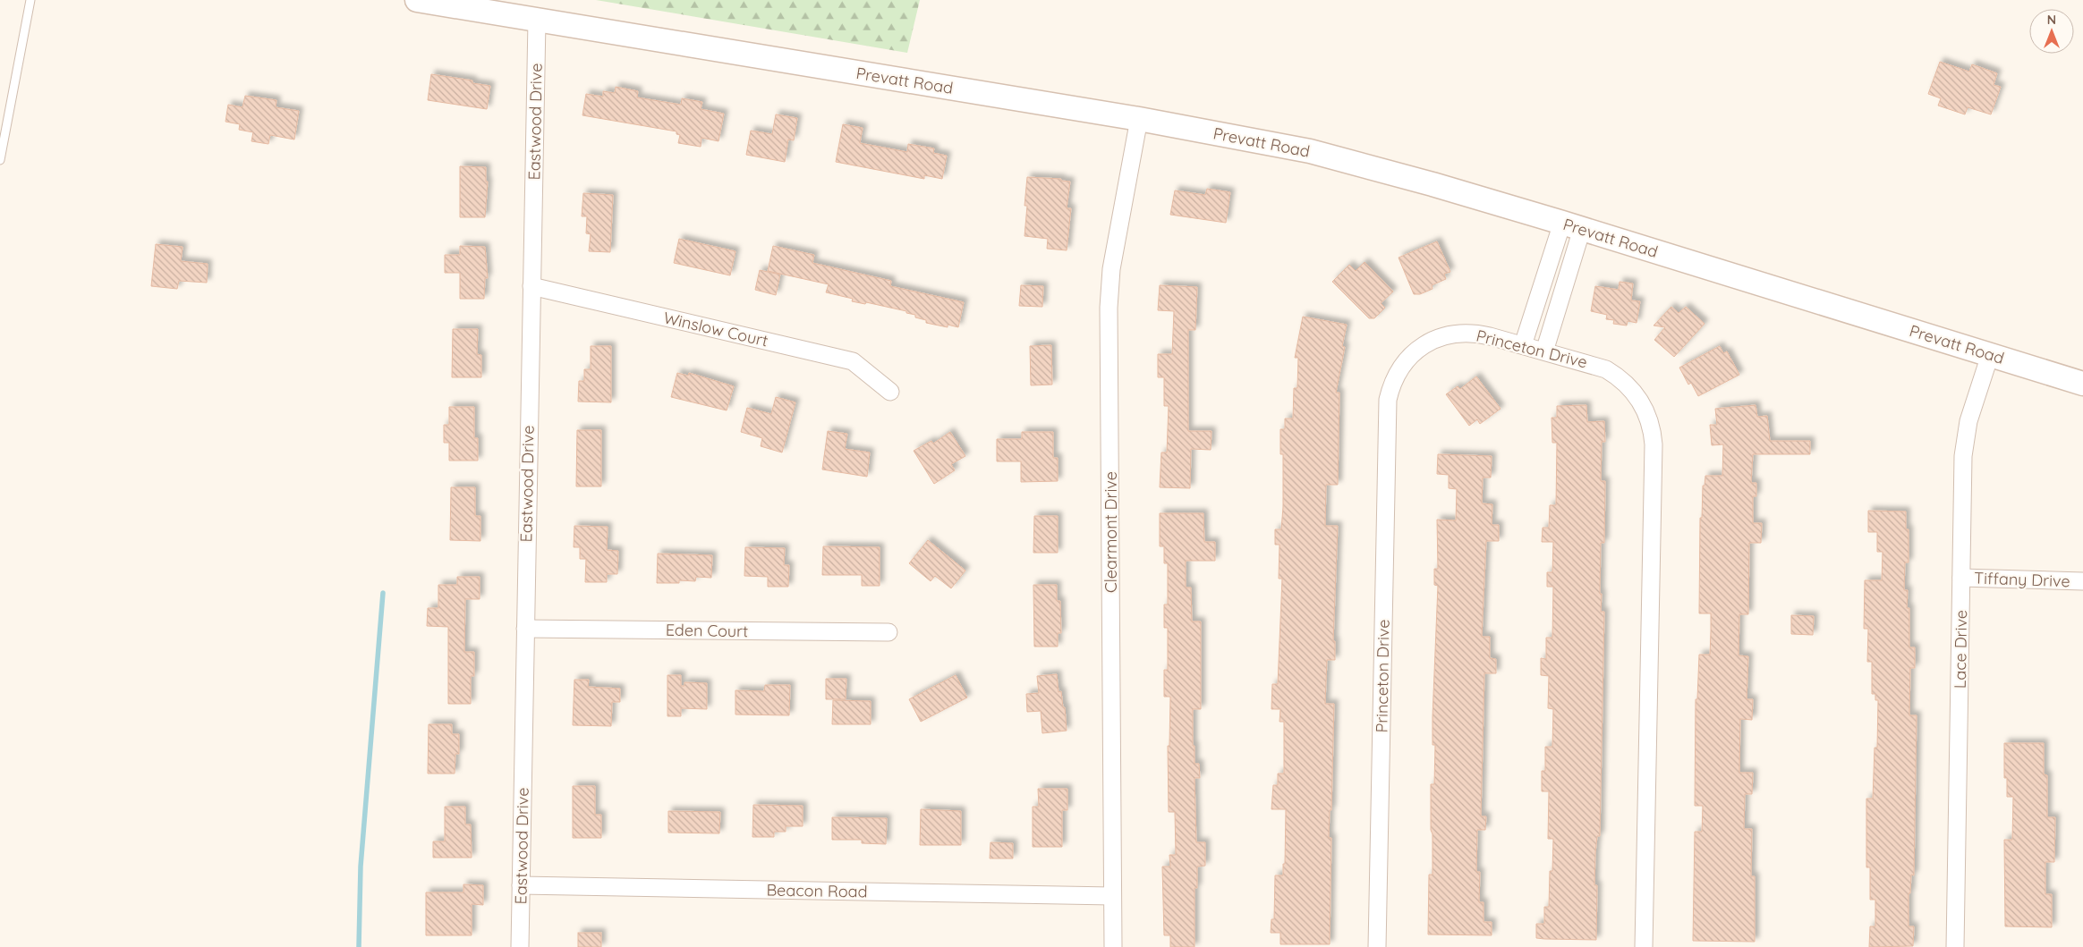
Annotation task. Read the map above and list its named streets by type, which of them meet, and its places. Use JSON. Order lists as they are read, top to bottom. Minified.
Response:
{"streets":{"street":["Prevatt Road","Eastwood Drive","Winslow Court","Princeton Drive","Clearmont Drive","Tiffany Drive","Eden Court","Lace Drive","Beacon Road"]},"crossings":[["Prevatt Road","Eastwood Drive"],["Prevatt Road","Clearmont Drive"],["Prevatt Road","Lace Drive"],["Eastwood Drive","Winslow Court"],["Eastwood Drive","Eden Court"],["Eastwood Drive","Beacon Road"],["Clearmont Drive","Beacon Road"],["Tiffany Drive","Lace Drive"]],"north":"top"}
